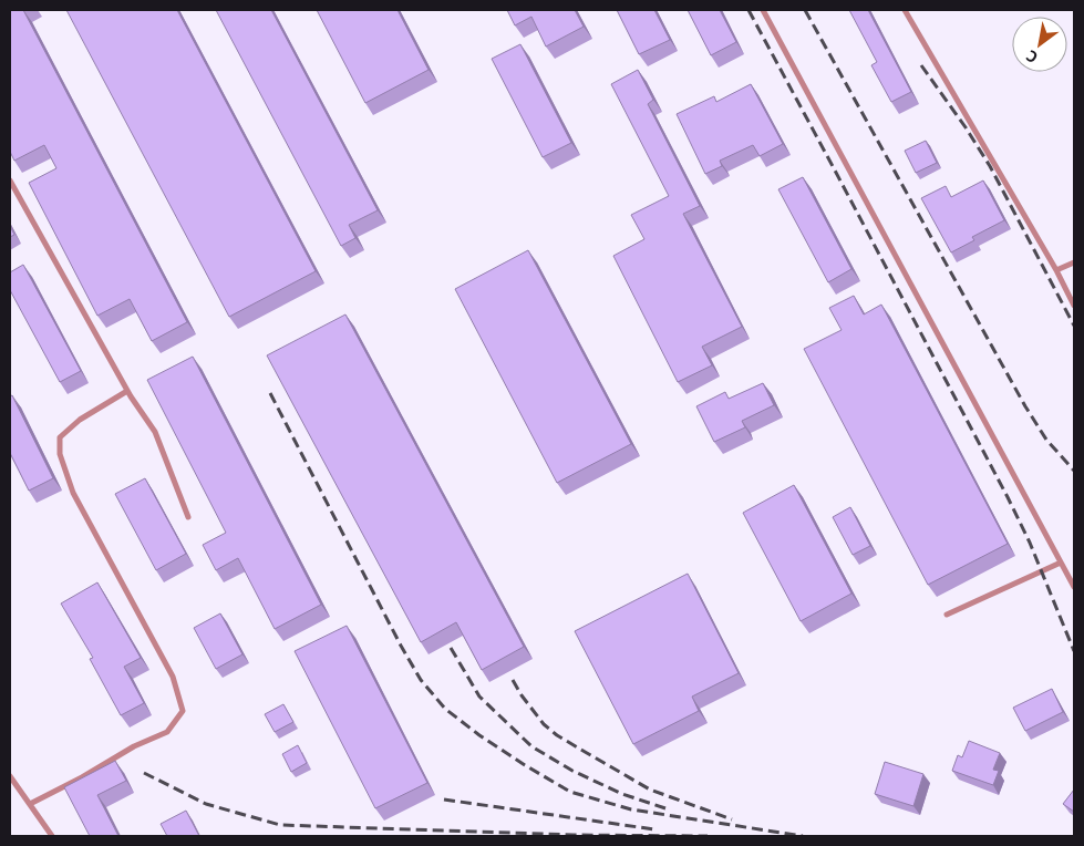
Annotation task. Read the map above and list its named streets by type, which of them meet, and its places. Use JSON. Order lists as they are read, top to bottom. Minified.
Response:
{"north":"bottom left"}
